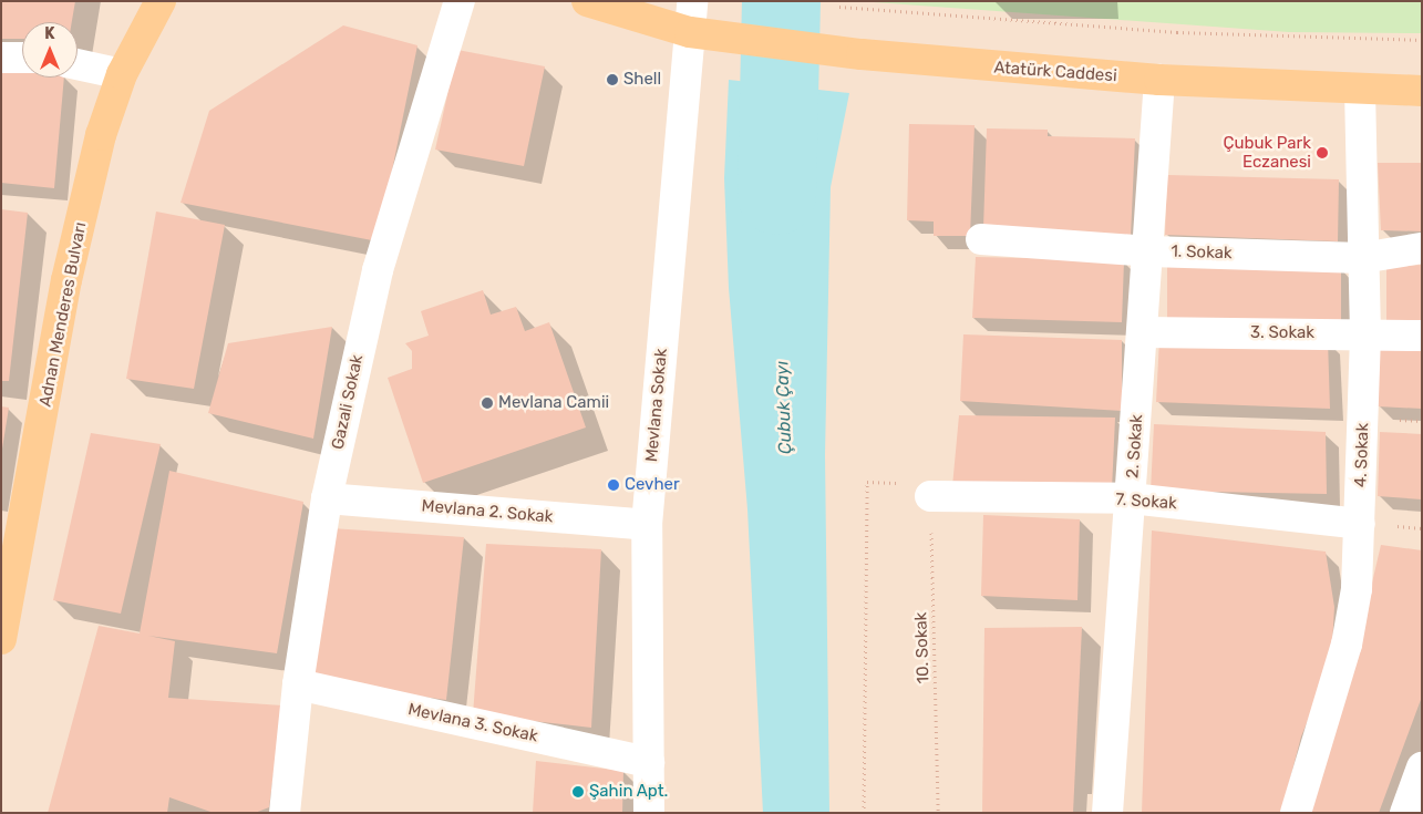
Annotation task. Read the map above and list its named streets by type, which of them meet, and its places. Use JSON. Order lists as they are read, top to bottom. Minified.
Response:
{"streets":{"main road":["Atatürk Caddesi","Adnan Menderes Bulvarı"],"street":["1. Sokak","3. Sokak","Gazali Sokak","Mevlana Sokak","2. Sokak","4. Sokak","7. Sokak","Mevlana 2. Sokak","Mevlana 3. Sokak"],"path":["10. Sokak"]},"crossings":[["Atatürk Caddesi","Mevlana Sokak"],["Atatürk Caddesi","2. Sokak"],["Atatürk Caddesi","4. Sokak"],["1. Sokak","2. Sokak"],["1. Sokak","4. Sokak"],["3. Sokak","2. Sokak"],["3. Sokak","4. Sokak"],["Gazali Sokak","Mevlana 2. Sokak"],["Gazali Sokak","Mevlana 3. Sokak"],["Mevlana Sokak","Mevlana 2. Sokak"],["Mevlana Sokak","Mevlana 3. Sokak"],["2. Sokak","7. Sokak"],["4. Sokak","7. Sokak"],["7. Sokak","10. Sokak"]],"water":["Çubuk Çayı"],"places":["Shell","Çubuk Park Eczanesi","Mevlana Camii","Cevher","Şahin Apt."],"north":"top"}
